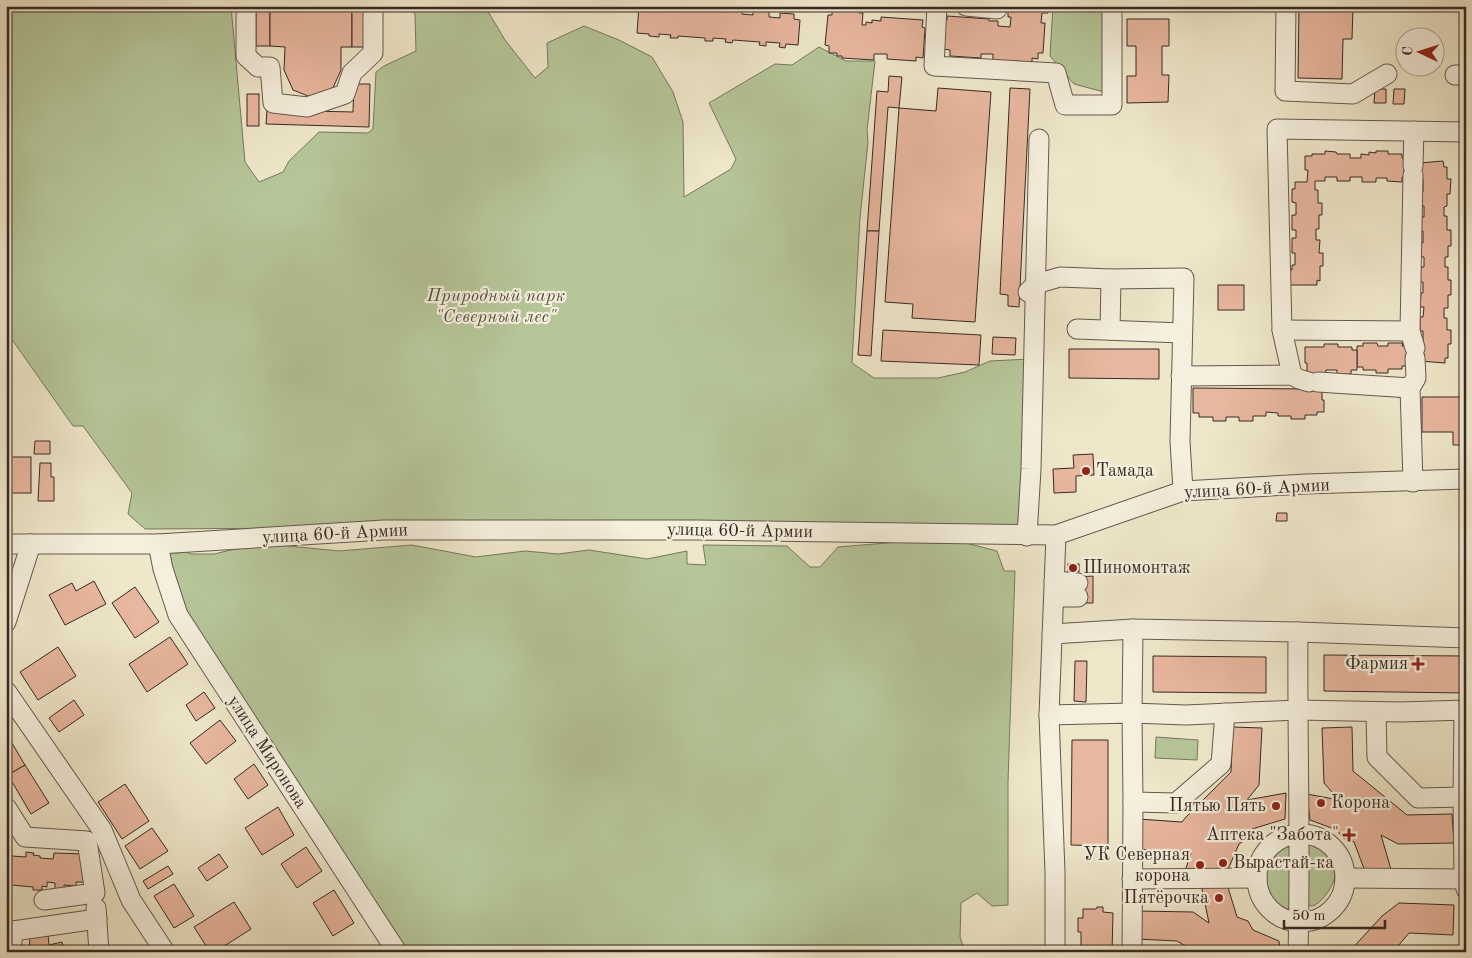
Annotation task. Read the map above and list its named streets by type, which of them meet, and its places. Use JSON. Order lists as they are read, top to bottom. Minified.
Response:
{"streets":{"street":["улица 60-й Армии","улица Миронова"]},"crossings":[["улица 60-й Армии","улица Миронова"]],"parks":["Природный парк \"Северный лес\""],"places":{"other":["Тамада","Шиномонтаж","Корона","Пятью Пять","Вырастай-ка","УК Северная корона","Пятёрочка"],"health":["Фармия","Аптека \"Забота\""]},"scale_bar":"50 m","north":"left"}
